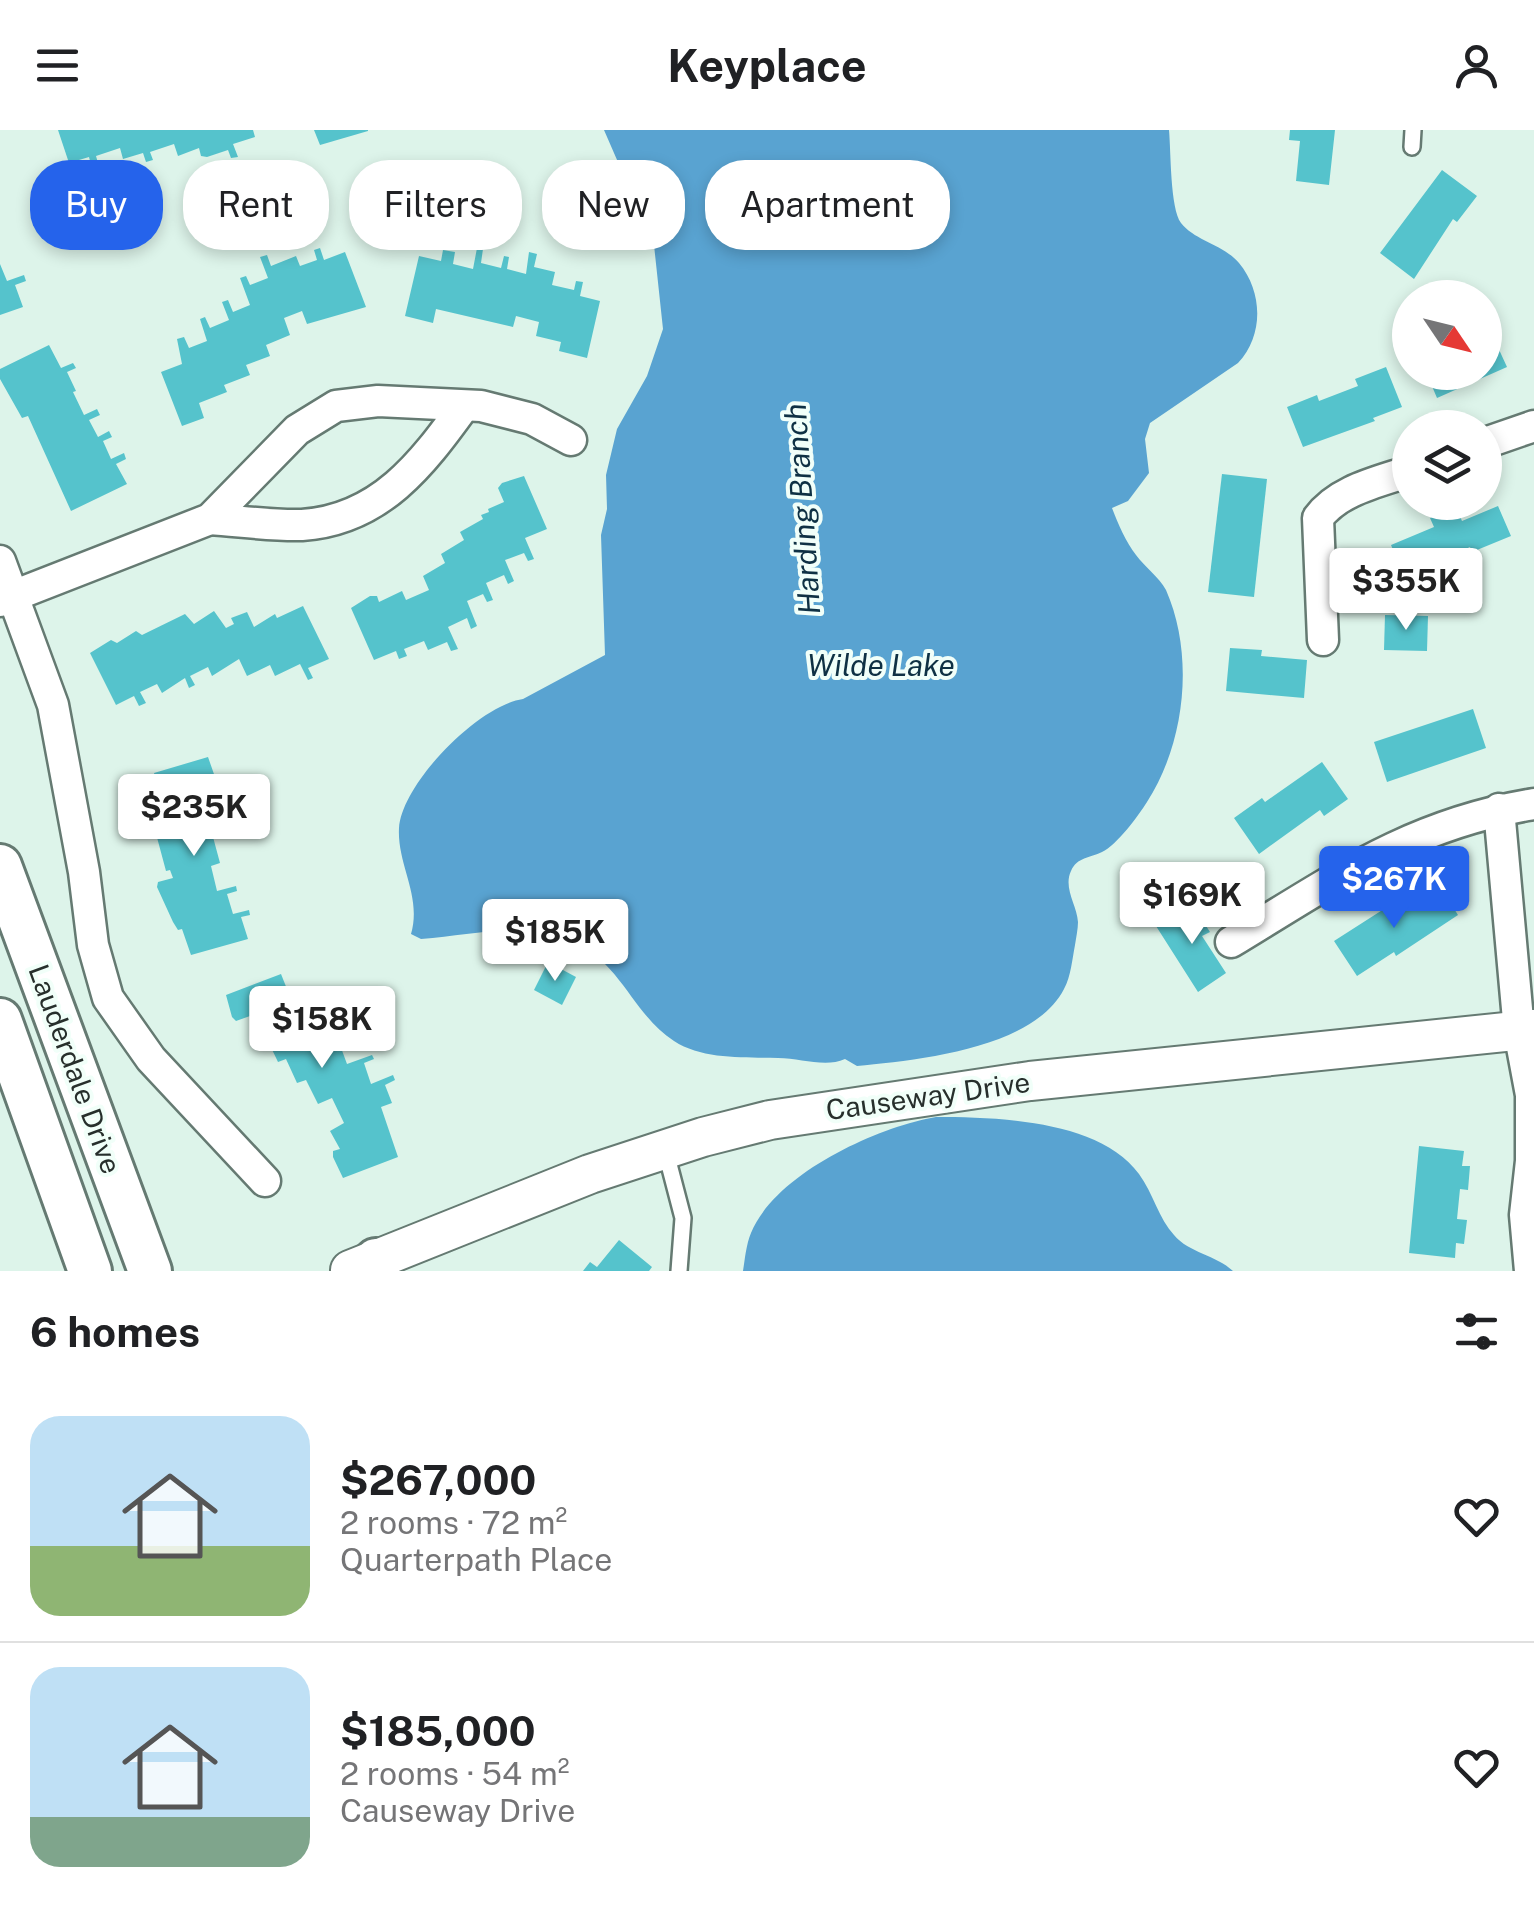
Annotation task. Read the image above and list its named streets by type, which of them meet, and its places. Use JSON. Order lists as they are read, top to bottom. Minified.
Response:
{"streets":{"main road":["Lauderdale Drive"],"street":["Causeway Drive"]},"water":["Harding Branch","Wilde Lake"],"north":"bottom right","page":{"header":"Keyplace","chip":["Buy","Rent","Filters","New","Apartment"],"price":["$355K","$235K","$267K","$169K","$185K","$158K"],"heading":"6 homes","list":[{"name":"$267,000","note":"2 rooms · 72 m² · Quarterpath Place"},{"name":"$185,000","note":"2 rooms · 54 m² · Causeway Drive"}]}}
